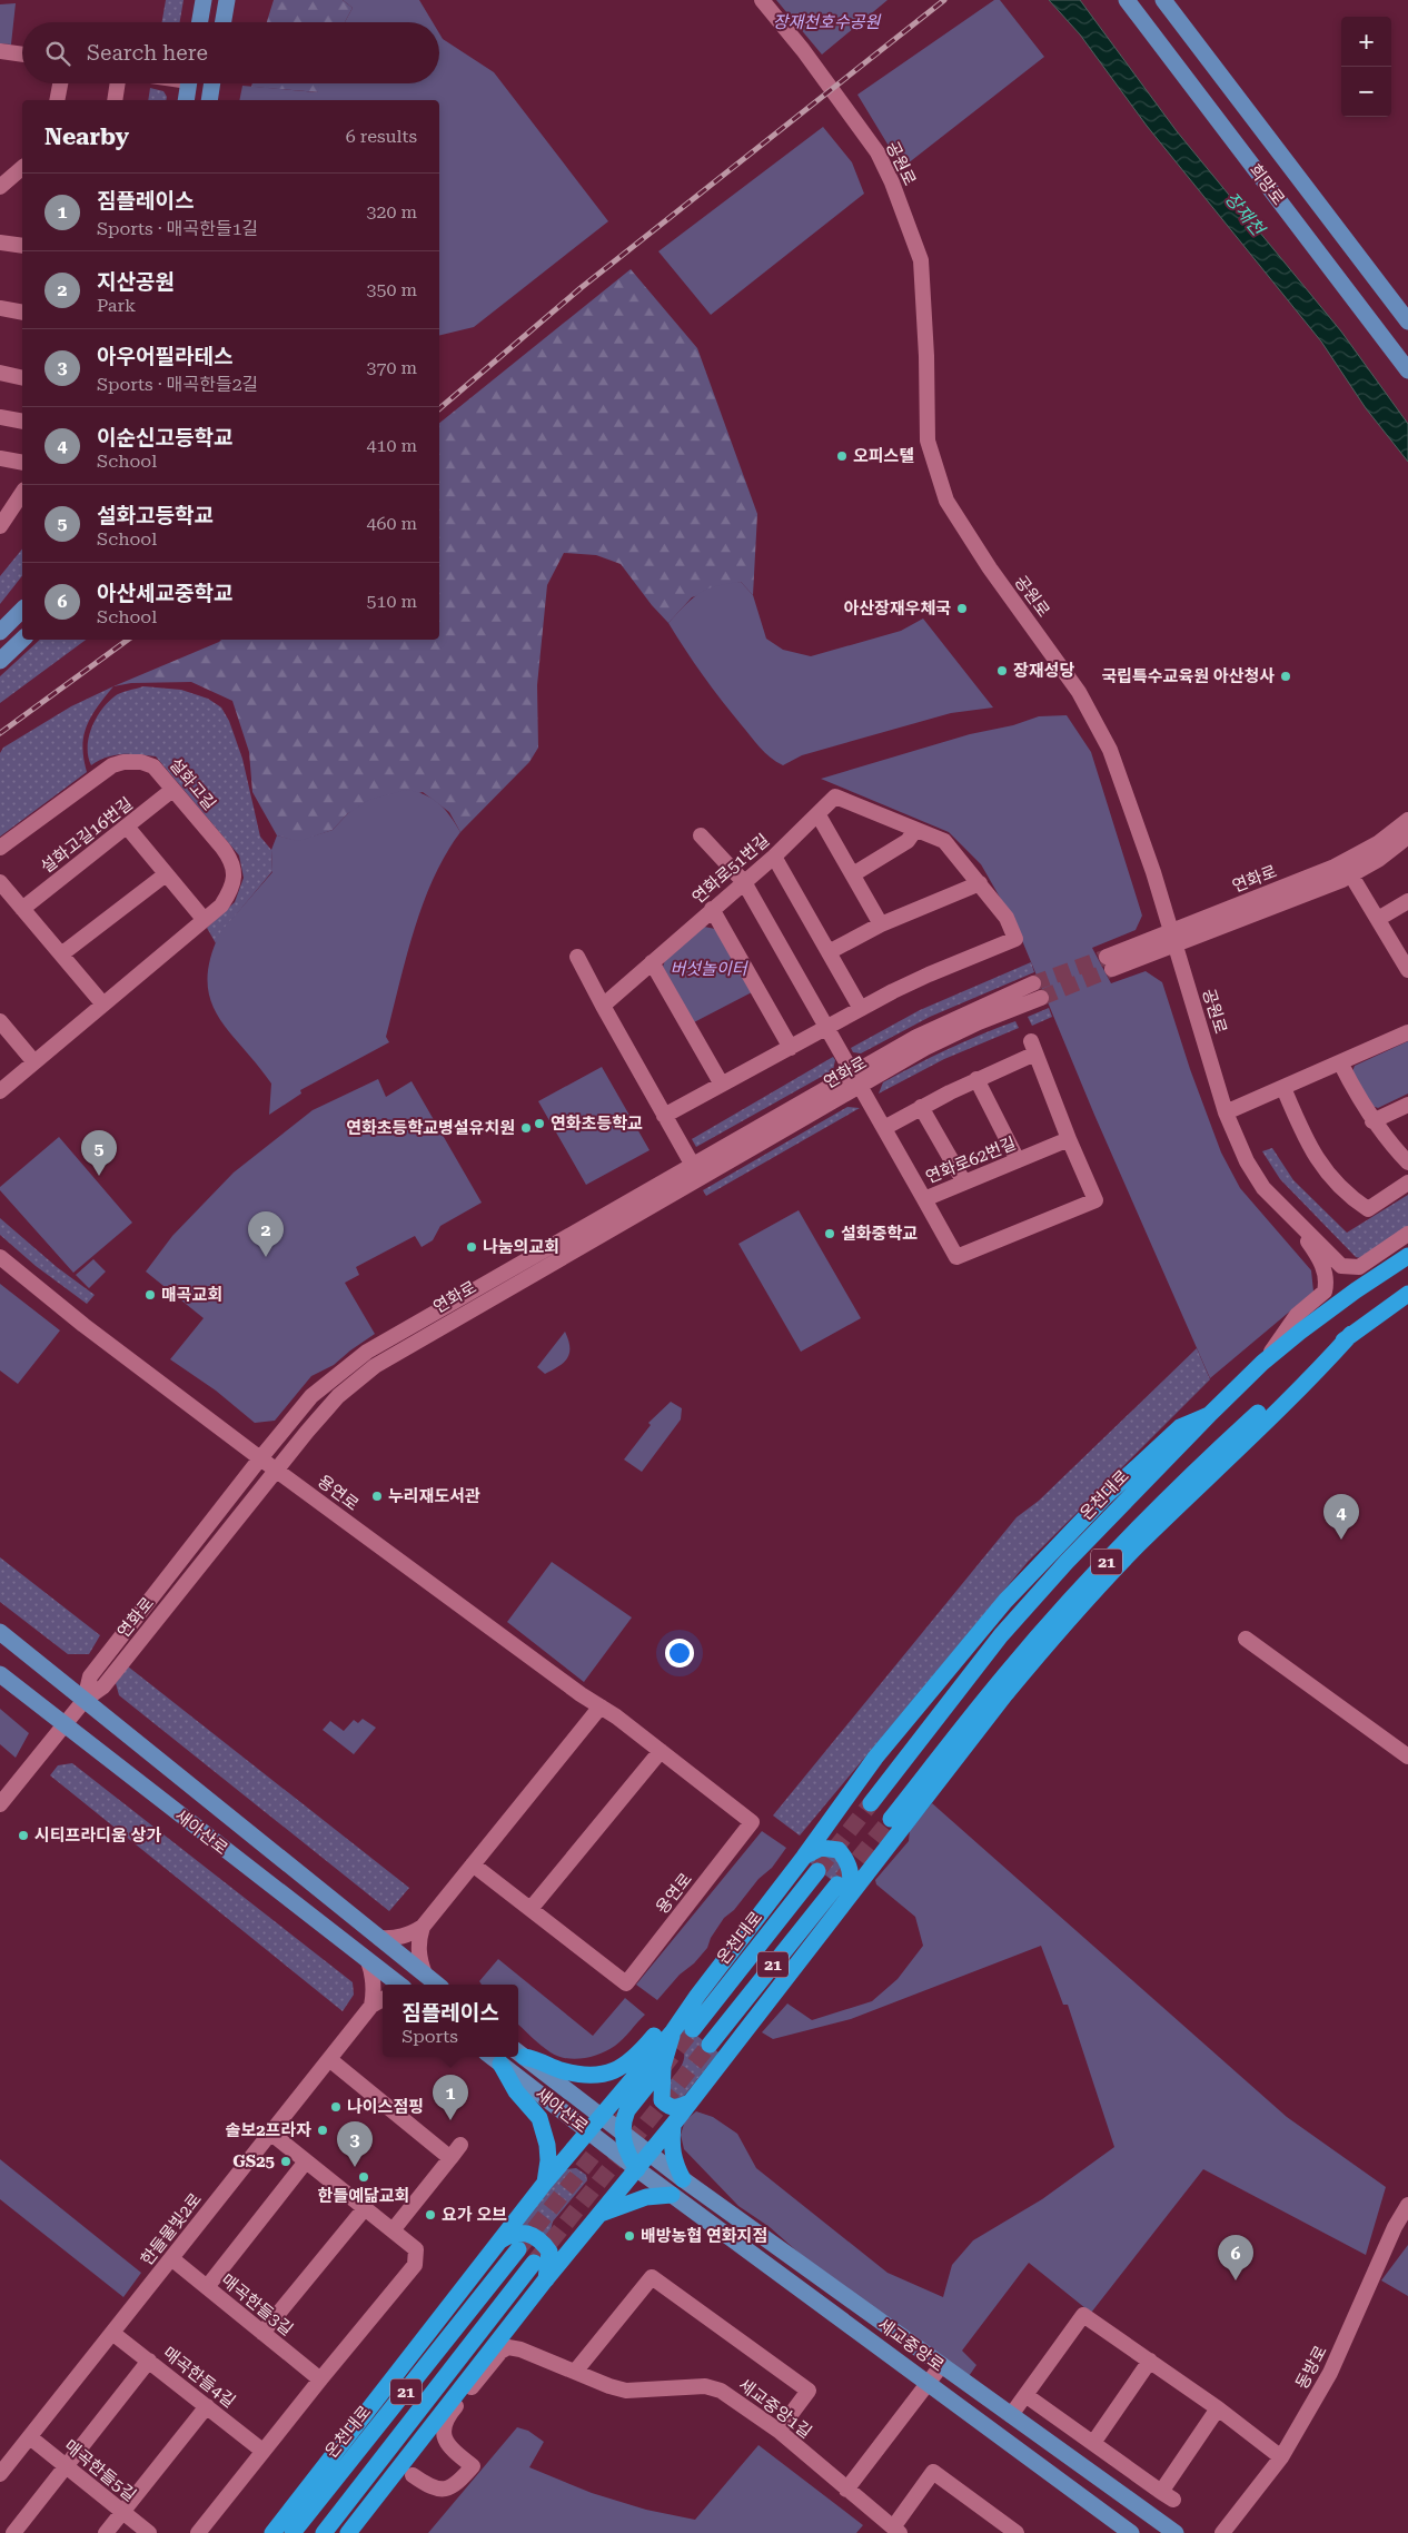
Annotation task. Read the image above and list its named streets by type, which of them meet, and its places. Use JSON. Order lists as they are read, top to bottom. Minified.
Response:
{"streets":{"highway":["온천대로","21"],"main road":["희망로","새아산로","세교중앙로"],"street":["공원로","설화고길","설화고길16번길","연화로51번길","연화로","연화로62번길","용연로","한들물빛2로","매곡한들3길","동방로","매곡한들4길","세교중앙1길","매곡한들5길"]},"crossings":[["공원로","연화로"],["설화고길","설화고길16번길"],["연화로51번길","연화로"],["연화로","연화로62번길"],["연화로","용연로"],["연화로","새아산로"],["새아산로","세교중앙로"],["한들물빛2로","매곡한들3길"],["한들물빛2로","매곡한들4길"],["한들물빛2로","매곡한들5길"]],"water":["장재천"],"parks":["장재천호수공원","버섯놀이터"],"places":["오피스텔","아산장재우체국","장재성당","국립특수교육원 아산청사","연화초등학교","연화초등학교병설유치원","설화중학교","나눔의교회","매곡교회","누리재도서관","시티프라디움 상가","나이스점핑","솔보2프라자","GS25","한들예닮교회","요가 오브","배방농협 연화지점"],"page":{"map_buttons":["+","−"],"search":"Search here","heading":["Nearby","6 results"],"list":[{"mark":"1","name":"짐플레이스","note":"Sports · 매곡한들1길","value":"320 m"},{"mark":"2","name":"지산공원","note":"Park","value":"350 m"},{"mark":"3","name":"아우어필라테스","note":"Sports · 매곡한들2길","value":"370 m"},{"mark":"4","name":"이순신고등학교","note":"School","value":"410 m"},{"mark":"5","name":"설화고등학교","note":"School","value":"460 m"},{"mark":"6","name":"아산세교중학교","note":"School","value":"510 m"}],"pins":["5","2","4","1","3","6"],"popup":["짐플레이스","Sports"]}}
